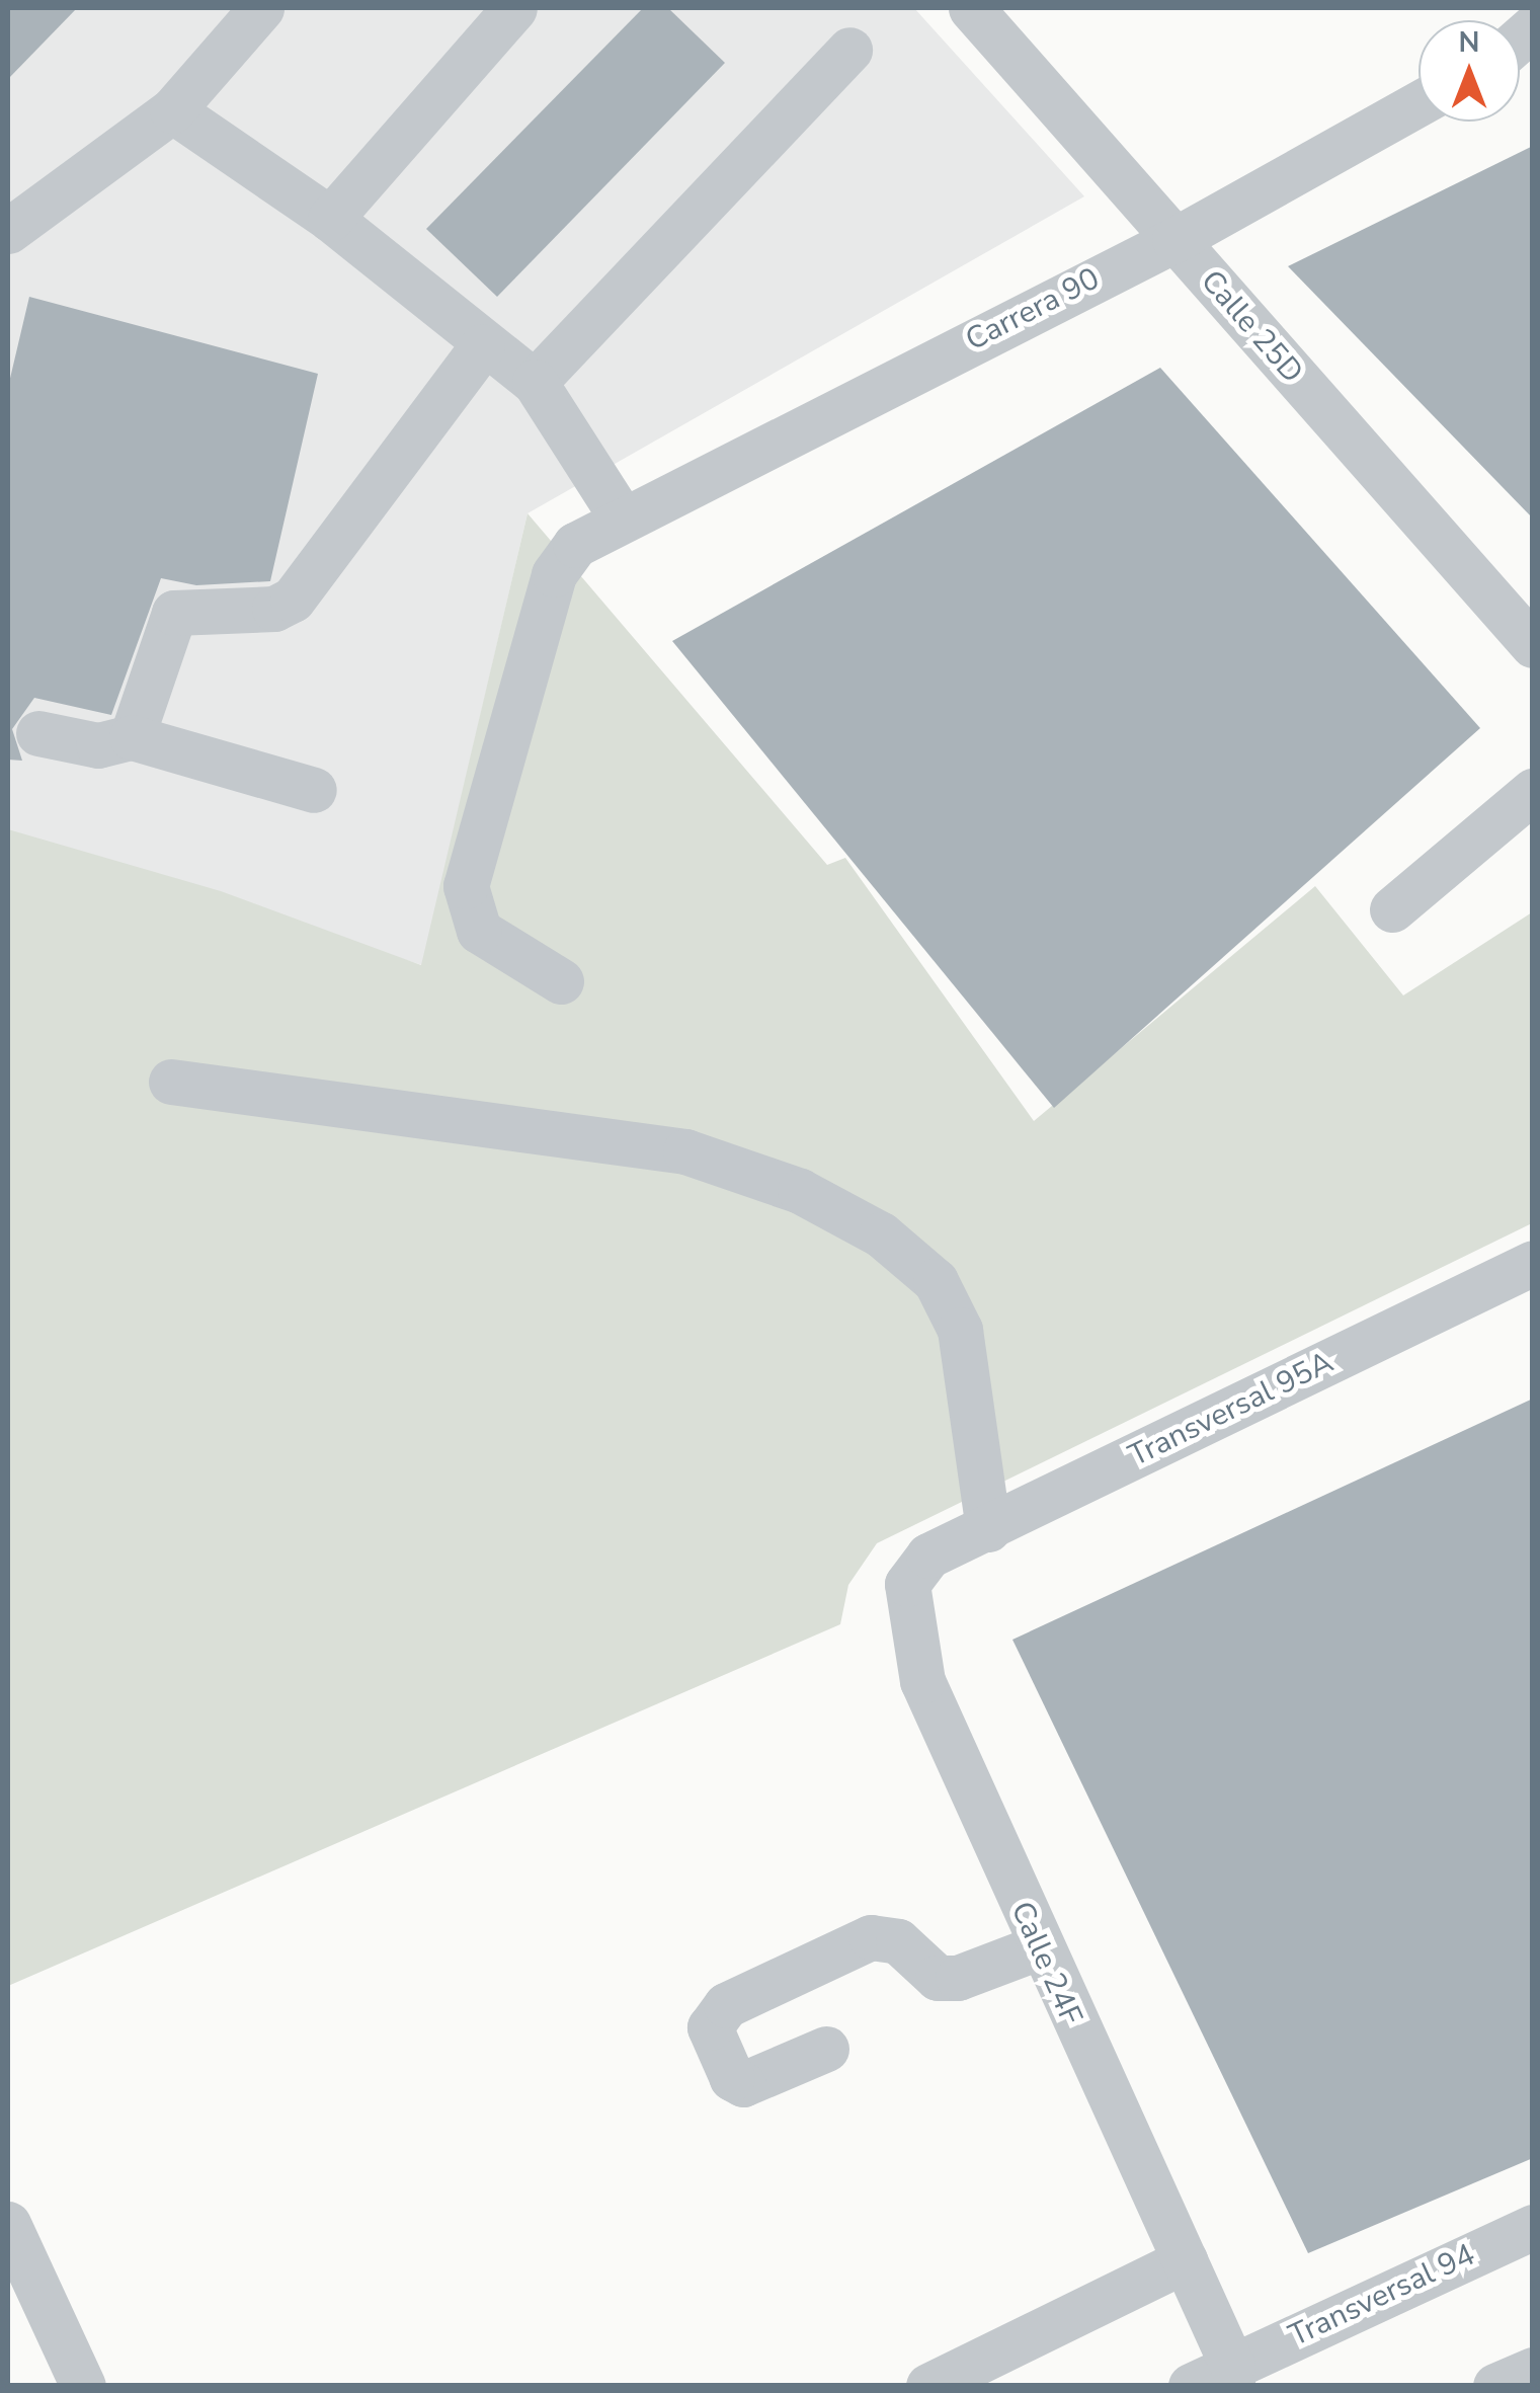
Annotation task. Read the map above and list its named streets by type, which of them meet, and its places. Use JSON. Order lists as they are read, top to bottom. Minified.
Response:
{"streets":{"street":["Carrera 90","Calle 25D","Transversal 95A","Calle 24F","Transversal 94"]},"crossings":[["Carrera 90","Calle 25D"],["Transversal 95A","Calle 24F"],["Calle 24F","Transversal 94"]],"north":"top"}
